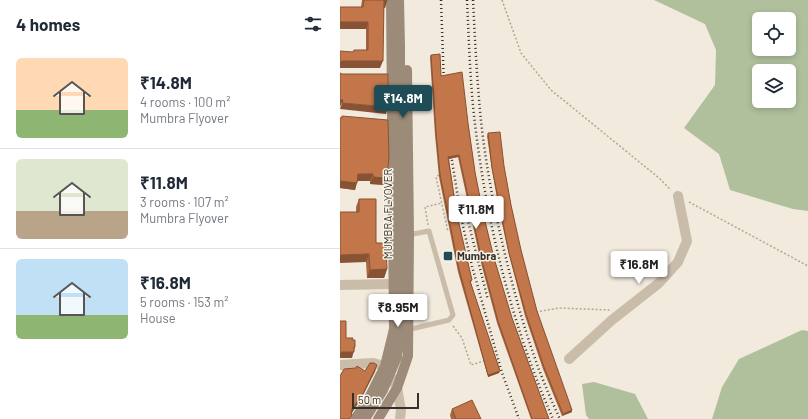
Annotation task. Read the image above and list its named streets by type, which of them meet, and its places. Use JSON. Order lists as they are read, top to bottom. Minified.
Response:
{"streets":{"main road":["MUMBRA FLYOVER"]},"places":{"transit":["Mumbra"]},"scale_bar":"50 m","page":{"heading":"4 homes","list":[{"name":"₹14.8M","note":"4 rooms · 100 m² · Mumbra Flyover"},{"name":"₹11.8M","note":"3 rooms · 107 m² · Mumbra Flyover"},{"name":"₹16.8M","note":"5 rooms · 153 m² · House"}],"price":["₹14.8M","₹11.8M","₹16.8M","₹8.95M"],"scale":"50 m"}}
